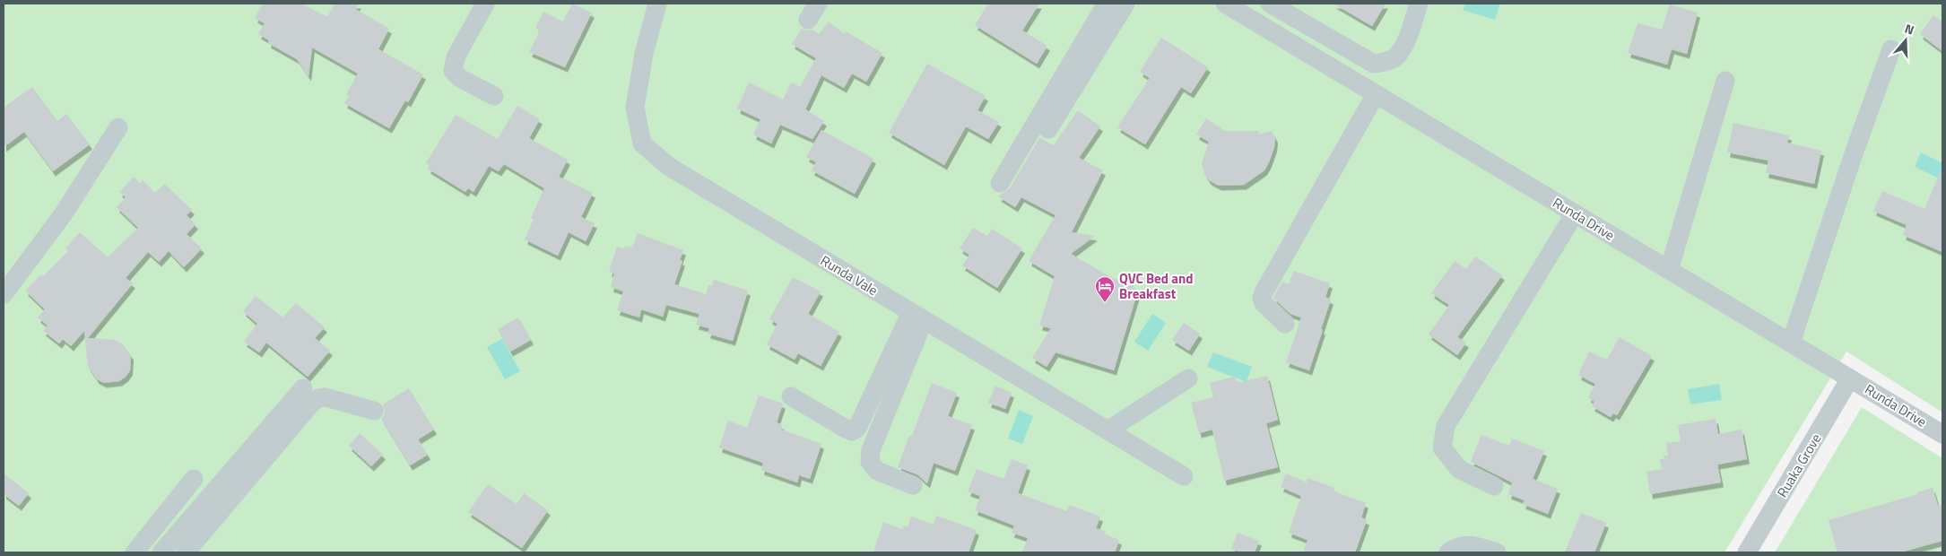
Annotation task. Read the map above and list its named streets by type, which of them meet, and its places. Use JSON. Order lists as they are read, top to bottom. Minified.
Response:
{"streets":{"street":["Runda Drive","Runda Vale","Ruaka Grove"]},"crossings":[["Runda Drive","Ruaka Grove"]],"places":{"hotel":["QVC Bed and Breakfast"]},"north":"top"}
